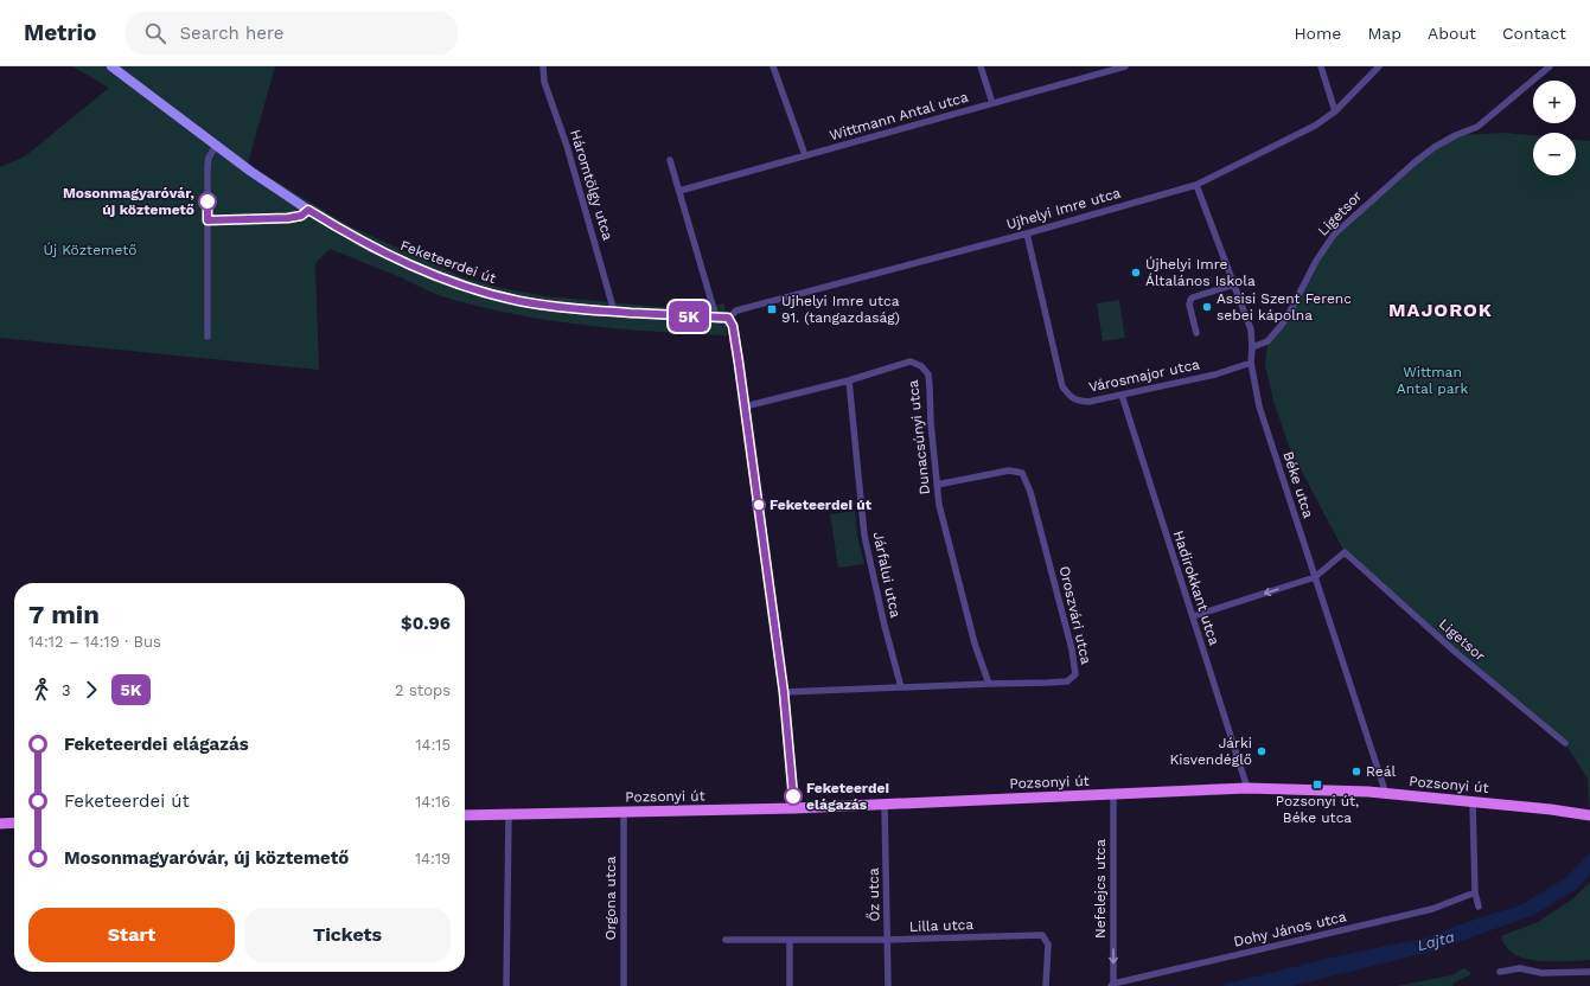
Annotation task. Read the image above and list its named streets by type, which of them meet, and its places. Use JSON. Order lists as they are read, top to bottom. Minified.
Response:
{"streets":{"main road":["Feketeerdei út","Pozsonyi út"],"street":["Wittmann Antal utca","Háromtölgy utca","Ujhelyi Imre utca","Ligetsor","Városmajor utca","Dunacsúnyi utca","Béke utca","Járfalui utca","Hadirokkant utca","Oroszvári utca","Nefelejcs utca","Őz utca","Orgona utca","Lilla utca","Dohy János utca"]},"crossings":[["Háromtölgy utca","Feketeerdei út"],["Ujhelyi Imre utca","Feketeerdei út"],["Ujhelyi Imre utca","Városmajor utca"],["Ujhelyi Imre utca","Béke utca"],["Ligetsor","Béke utca"],["Városmajor utca","Béke utca"],["Városmajor utca","Hadirokkant utca"],["Dunacsúnyi utca","Járfalui utca"],["Dunacsúnyi utca","Oroszvári utca"],["Béke utca","Pozsonyi út"],["Járfalui utca","Oroszvári utca"],["Hadirokkant utca","Pozsonyi út"],["Pozsonyi út","Nefelejcs utca"],["Pozsonyi út","Őz utca"],["Pozsonyi út","Orgona utca"],["Nefelejcs utca","Dohy János utca"],["Őz utca","Lilla utca"]],"one_way":["Nefelejcs utca"],"districts":["MAJOROK"],"water":["Lajta"],"parks":["Új Köztemető","Wittman Antal park"],"places":{"other":["Mosonmagyaróvár, új köztemető","Újhelyi Imre Általános Iskola","Assisi Szent Ferenc sebei kápolna","Feketeerdei út","Járki Kisvendéglő","Reál","Feketeerdei elágazás"],"transit":["Ujhelyi Imre utca 91. (tangazdaság)","Pozsonyi út, Béke utca"]},"lines":["bus line 5K"],"page":{"header":"Metrio","search":"Search here","nav":["Home","Map","About","Contact"],"on_map":"5K","map_buttons":["+","−"],"heading":["7 min","14:12 – 14:19 · Bus","$0.96"],"legs":["3","5K","2 stops"],"list":[{"name":"Feketeerdei elágazás","value":"14:15"},{"name":"Feketeerdei út","value":"14:16"},{"name":"Mosonmagyaróvár, új köztemető","value":"14:19"}],"buttons":["Start","Tickets"]}}
